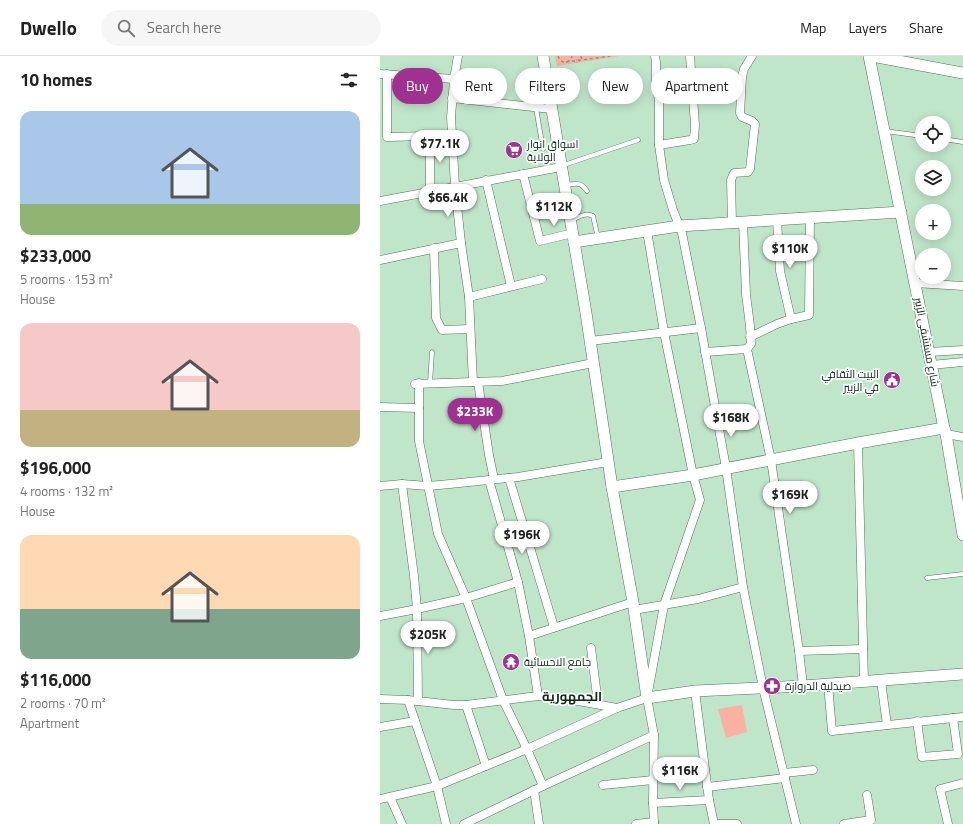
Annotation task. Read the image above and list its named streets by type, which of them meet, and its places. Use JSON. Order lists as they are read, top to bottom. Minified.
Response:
{"streets":{"street":["شارع مستشفى الزبير"]},"districts":["الجمهورية"],"places":{"supermarket":["اسواق انوار الولاية"],"public building":["البيت الثقافي في الزبير"],"temple":["جامع الاحسائية"],"pharmacy":["صيدلية الدروازة"]},"page":{"header":"Dwello","search":"Search here","nav":["Map","Layers","Share"],"heading":"10 homes","chip":["Buy","Rent","Filters","New","Apartment"],"list":[{"name":"$233,000","note":"5 rooms · 153 m² · House"},{"name":"$196,000","note":"4 rooms · 132 m² · House"},{"name":"$116,000","note":"2 rooms · 70 m² · Apartment"}],"map_buttons":["+","−"],"price":["$77.1K","$66.4K","$112K","$110K","$233K","$168K","$169K","$196K","$205K","$116K"]}}
